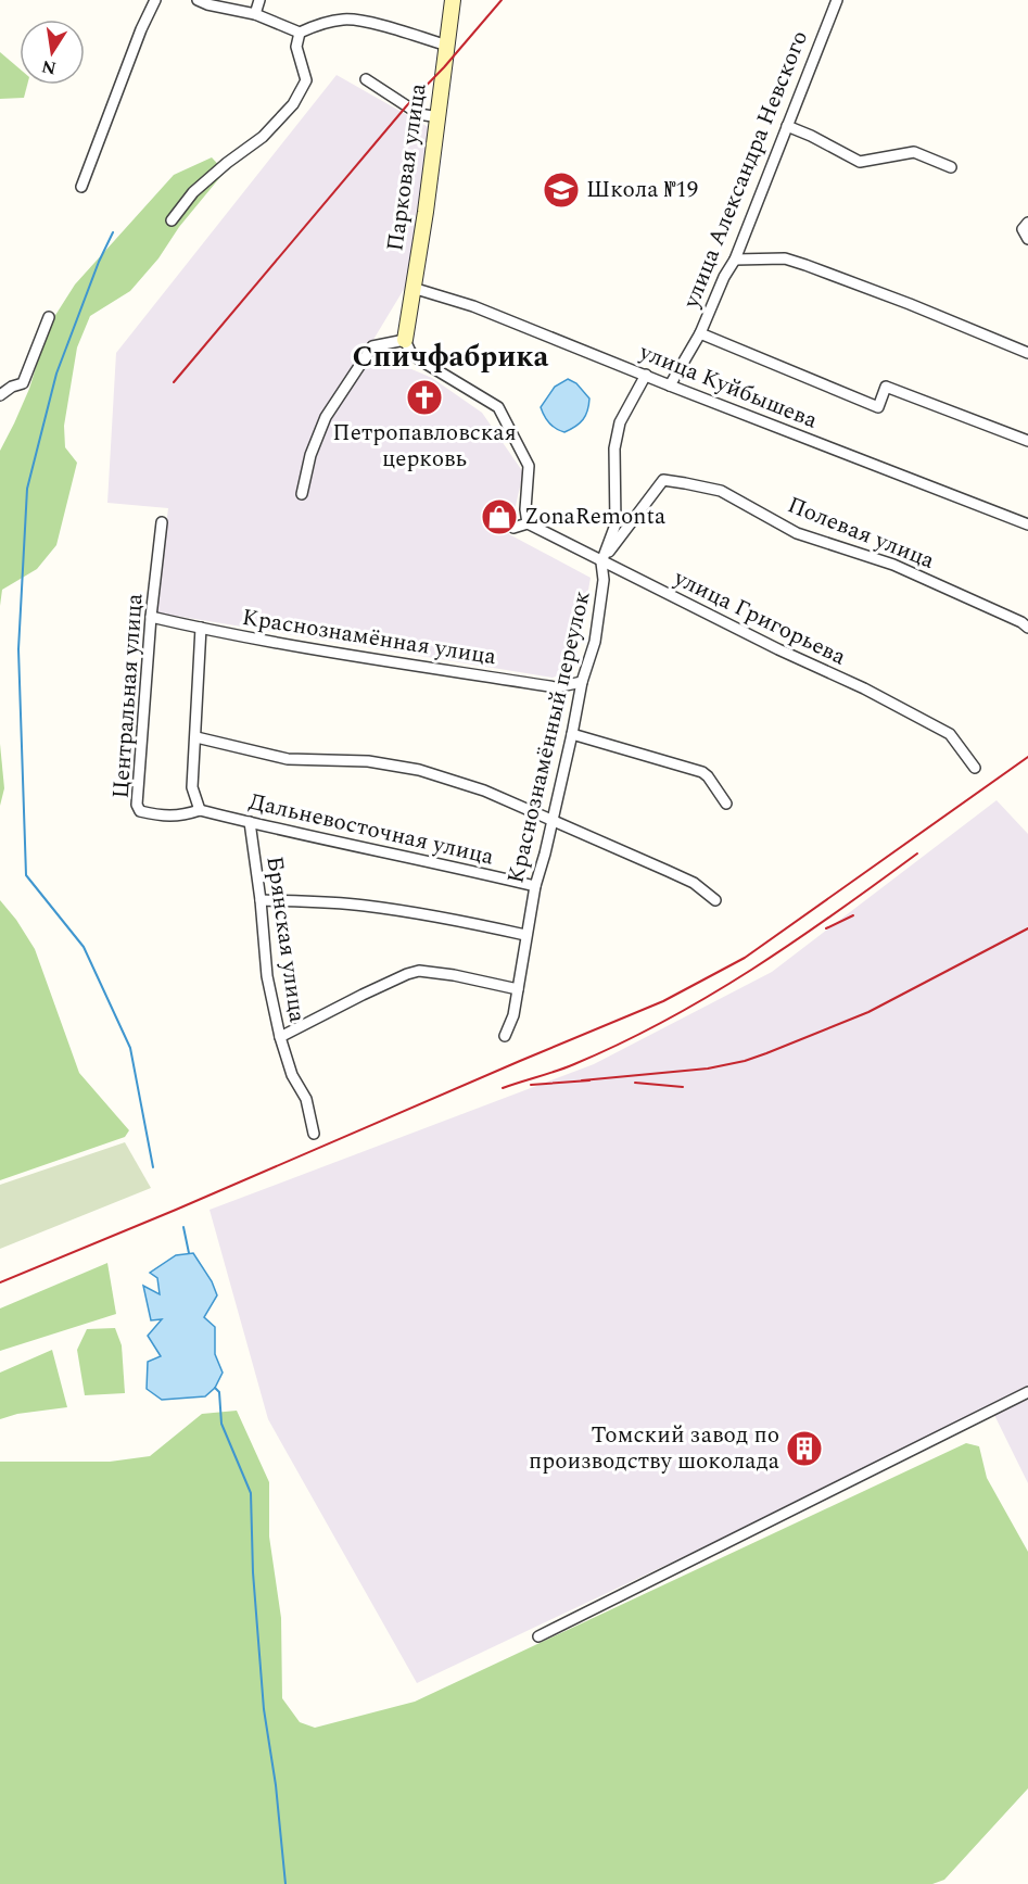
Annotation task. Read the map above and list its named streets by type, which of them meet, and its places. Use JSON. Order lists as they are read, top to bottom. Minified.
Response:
{"streets":{"street":["Парковая улица","улица Александра Невского","улица Куйбышева","Полевая улица","улица Григорьева","Краснознамённая улица","Центральная улица","Краснознамённый переулок","Дальневосточная улица","Брянская улица"]},"crossings":[["Парковая улица","улица Куйбышева"],["улица Александра Невского","улица Куйбышева"],["улица Куйбышева","Краснознамённый переулок"],["Полевая улица","улица Григорьева"],["Полевая улица","Краснознамённый переулок"],["улица Григорьева","Краснознамённый переулок"],["Краснознамённая улица","Центральная улица"],["Краснознамённая улица","Краснознамённый переулок"],["Центральная улица","Дальневосточная улица"],["Краснознамённый переулок","Дальневосточная улица"],["Дальневосточная улица","Брянская улица"]],"districts":["Спичфабрика"],"places":{"school or university":["Школа №19"],"church":["Петропавловская церковь"],"shop":["ZonaRemonta"],"building":["Томский завод по производству шоколада"]},"north":"bottom"}
